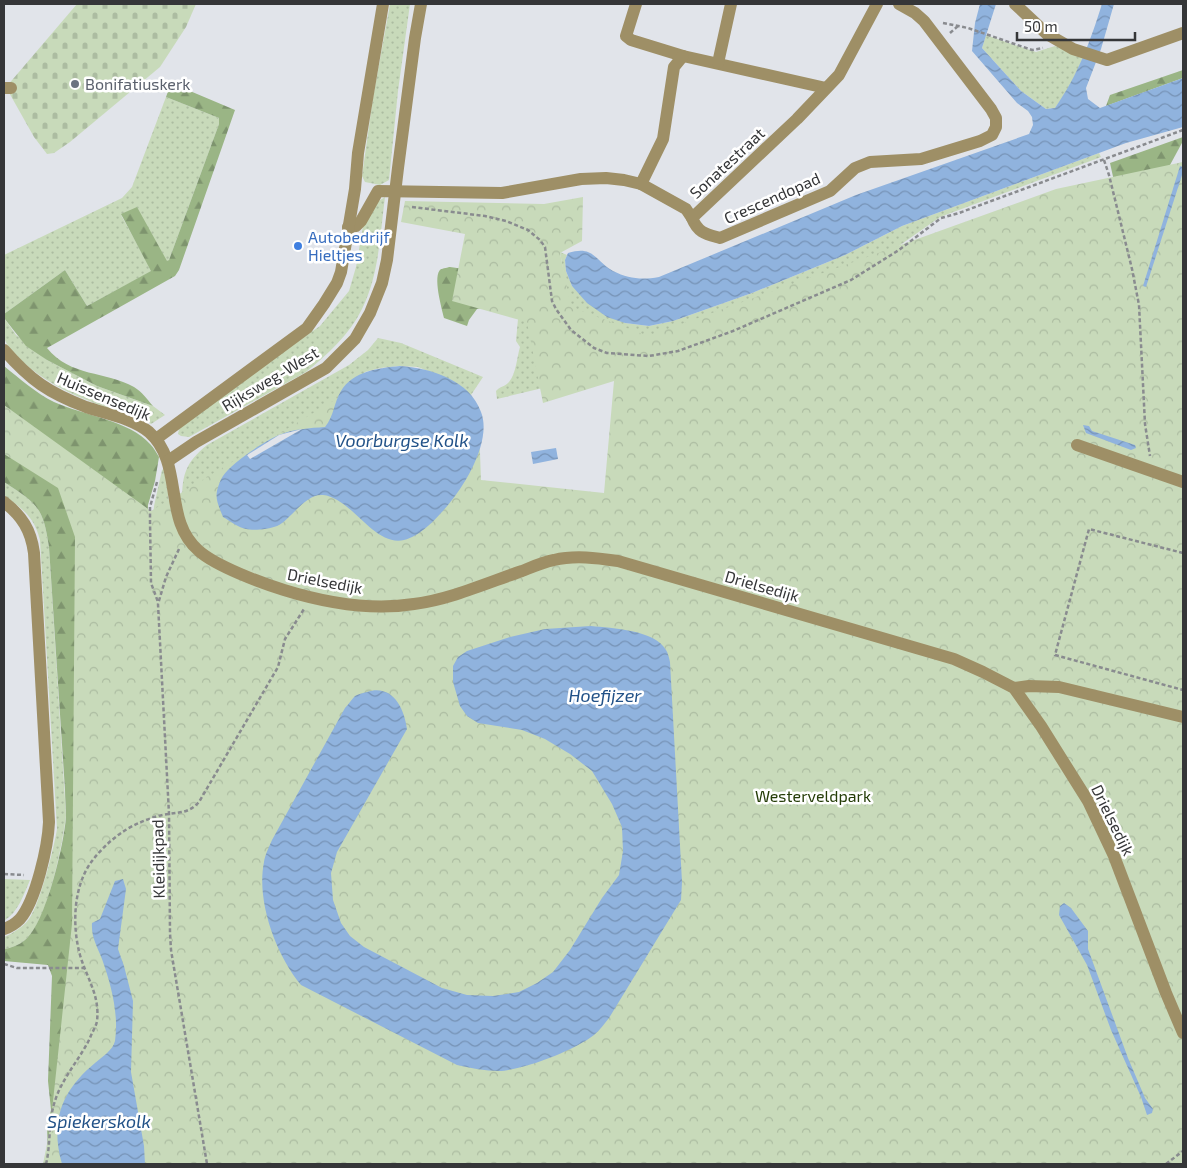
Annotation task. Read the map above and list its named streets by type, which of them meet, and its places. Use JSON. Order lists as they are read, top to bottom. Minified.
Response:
{"streets":{"street":["Sonatestraat","Crescendopad","Rijksweg-West","Huissensedijk","Drielsedijk"],"path":["Kleidijkpad"]},"crossings":[["Sonatestraat","Crescendopad"],["Sonatestraat","Rijksweg-West"],["Rijksweg-West","Huissensedijk"],["Huissensedijk","Drielsedijk"]],"water":["Voorburgse Kolk","Hoefijzer","Spiekerskolk"],"parks":["Westerveldpark"],"places":["Bonifatiuskerk","Autobedrijf Hieltjes"],"scale_bar":"50 m"}
